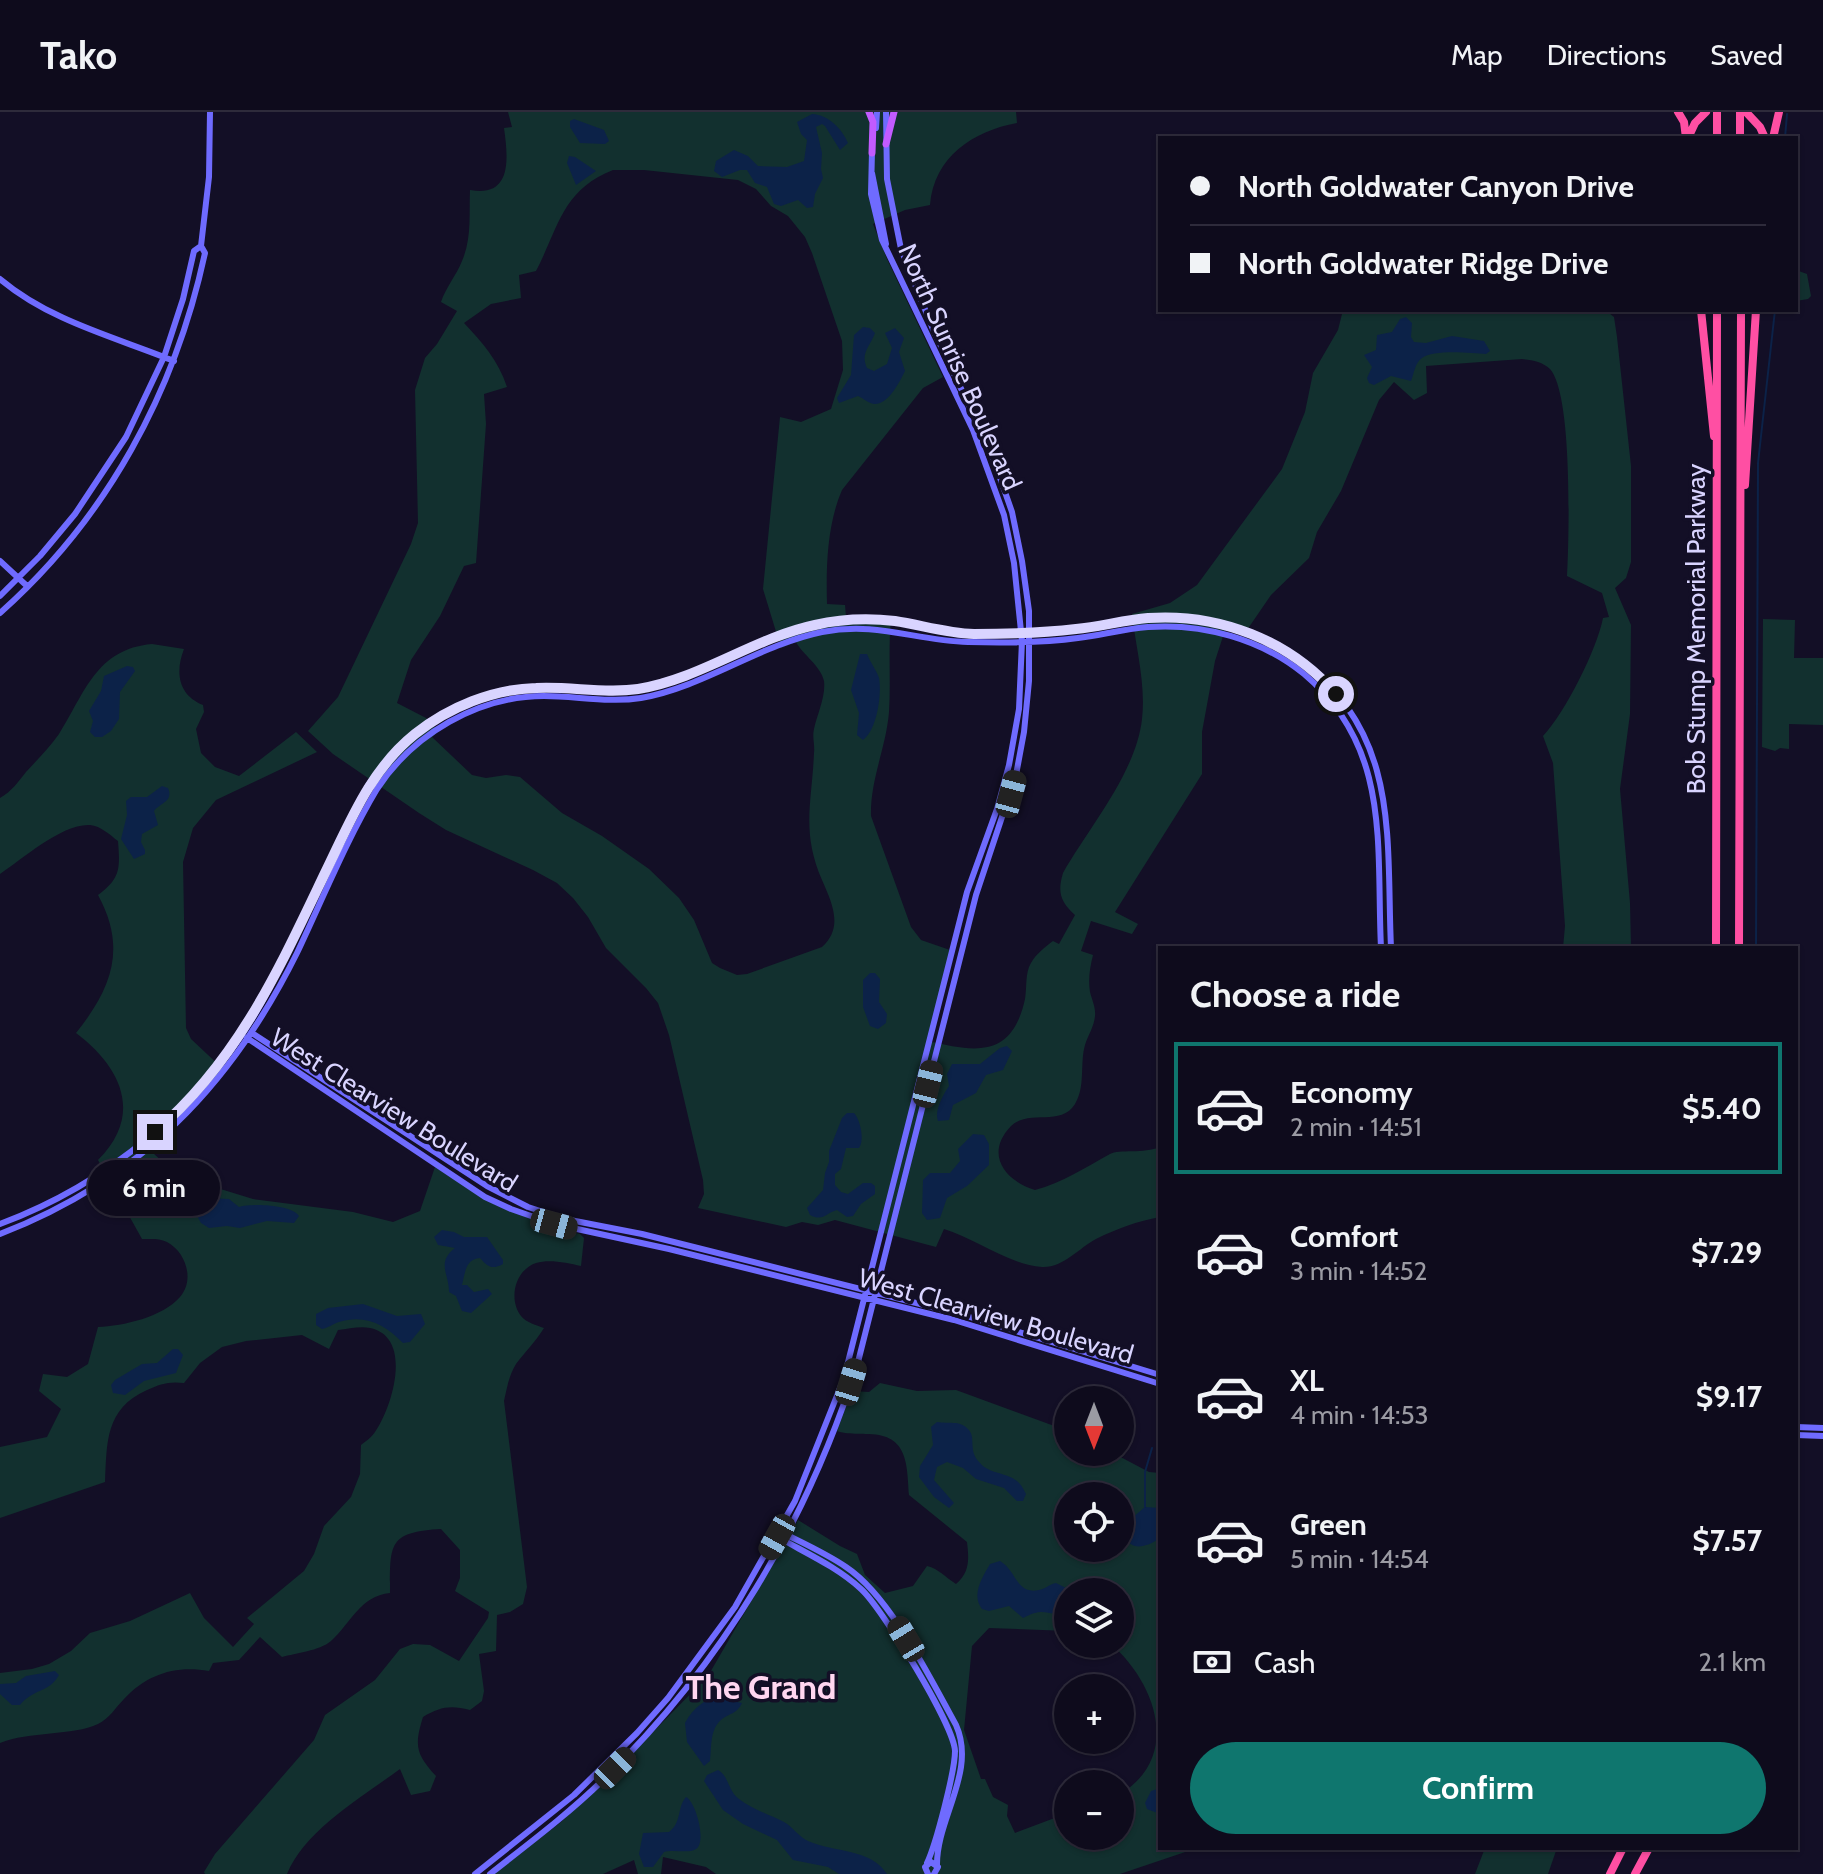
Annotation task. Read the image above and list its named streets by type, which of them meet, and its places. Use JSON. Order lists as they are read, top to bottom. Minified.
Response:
{"streets":{"highway":["Bob Stump Memorial Parkway"],"street":["North Sunrise Boulevard","West Clearview Boulevard"]},"crossings":[["North Sunrise Boulevard","West Clearview Boulevard"]],"districts":["The Grand"],"north":"bottom","page":{"header":"Tako","nav":["Map","Directions","Saved"],"banner":["North Goldwater Canyon Drive","North Goldwater Ridge Drive"],"heading":"Choose a ride","list":[{"name":"Economy","note":"2 min · 14:51","value":"$5.40"},{"name":"Comfort","note":"3 min · 14:52","value":"$7.29"},{"name":"XL","note":"4 min · 14:53","value":"$9.17"},{"name":"Green","note":"5 min · 14:54","value":"$7.57"}],"bubble":"6 min","map_buttons":["+","−"],"pay":["Cash","2.1 km"],"buttons":"Confirm"}}
